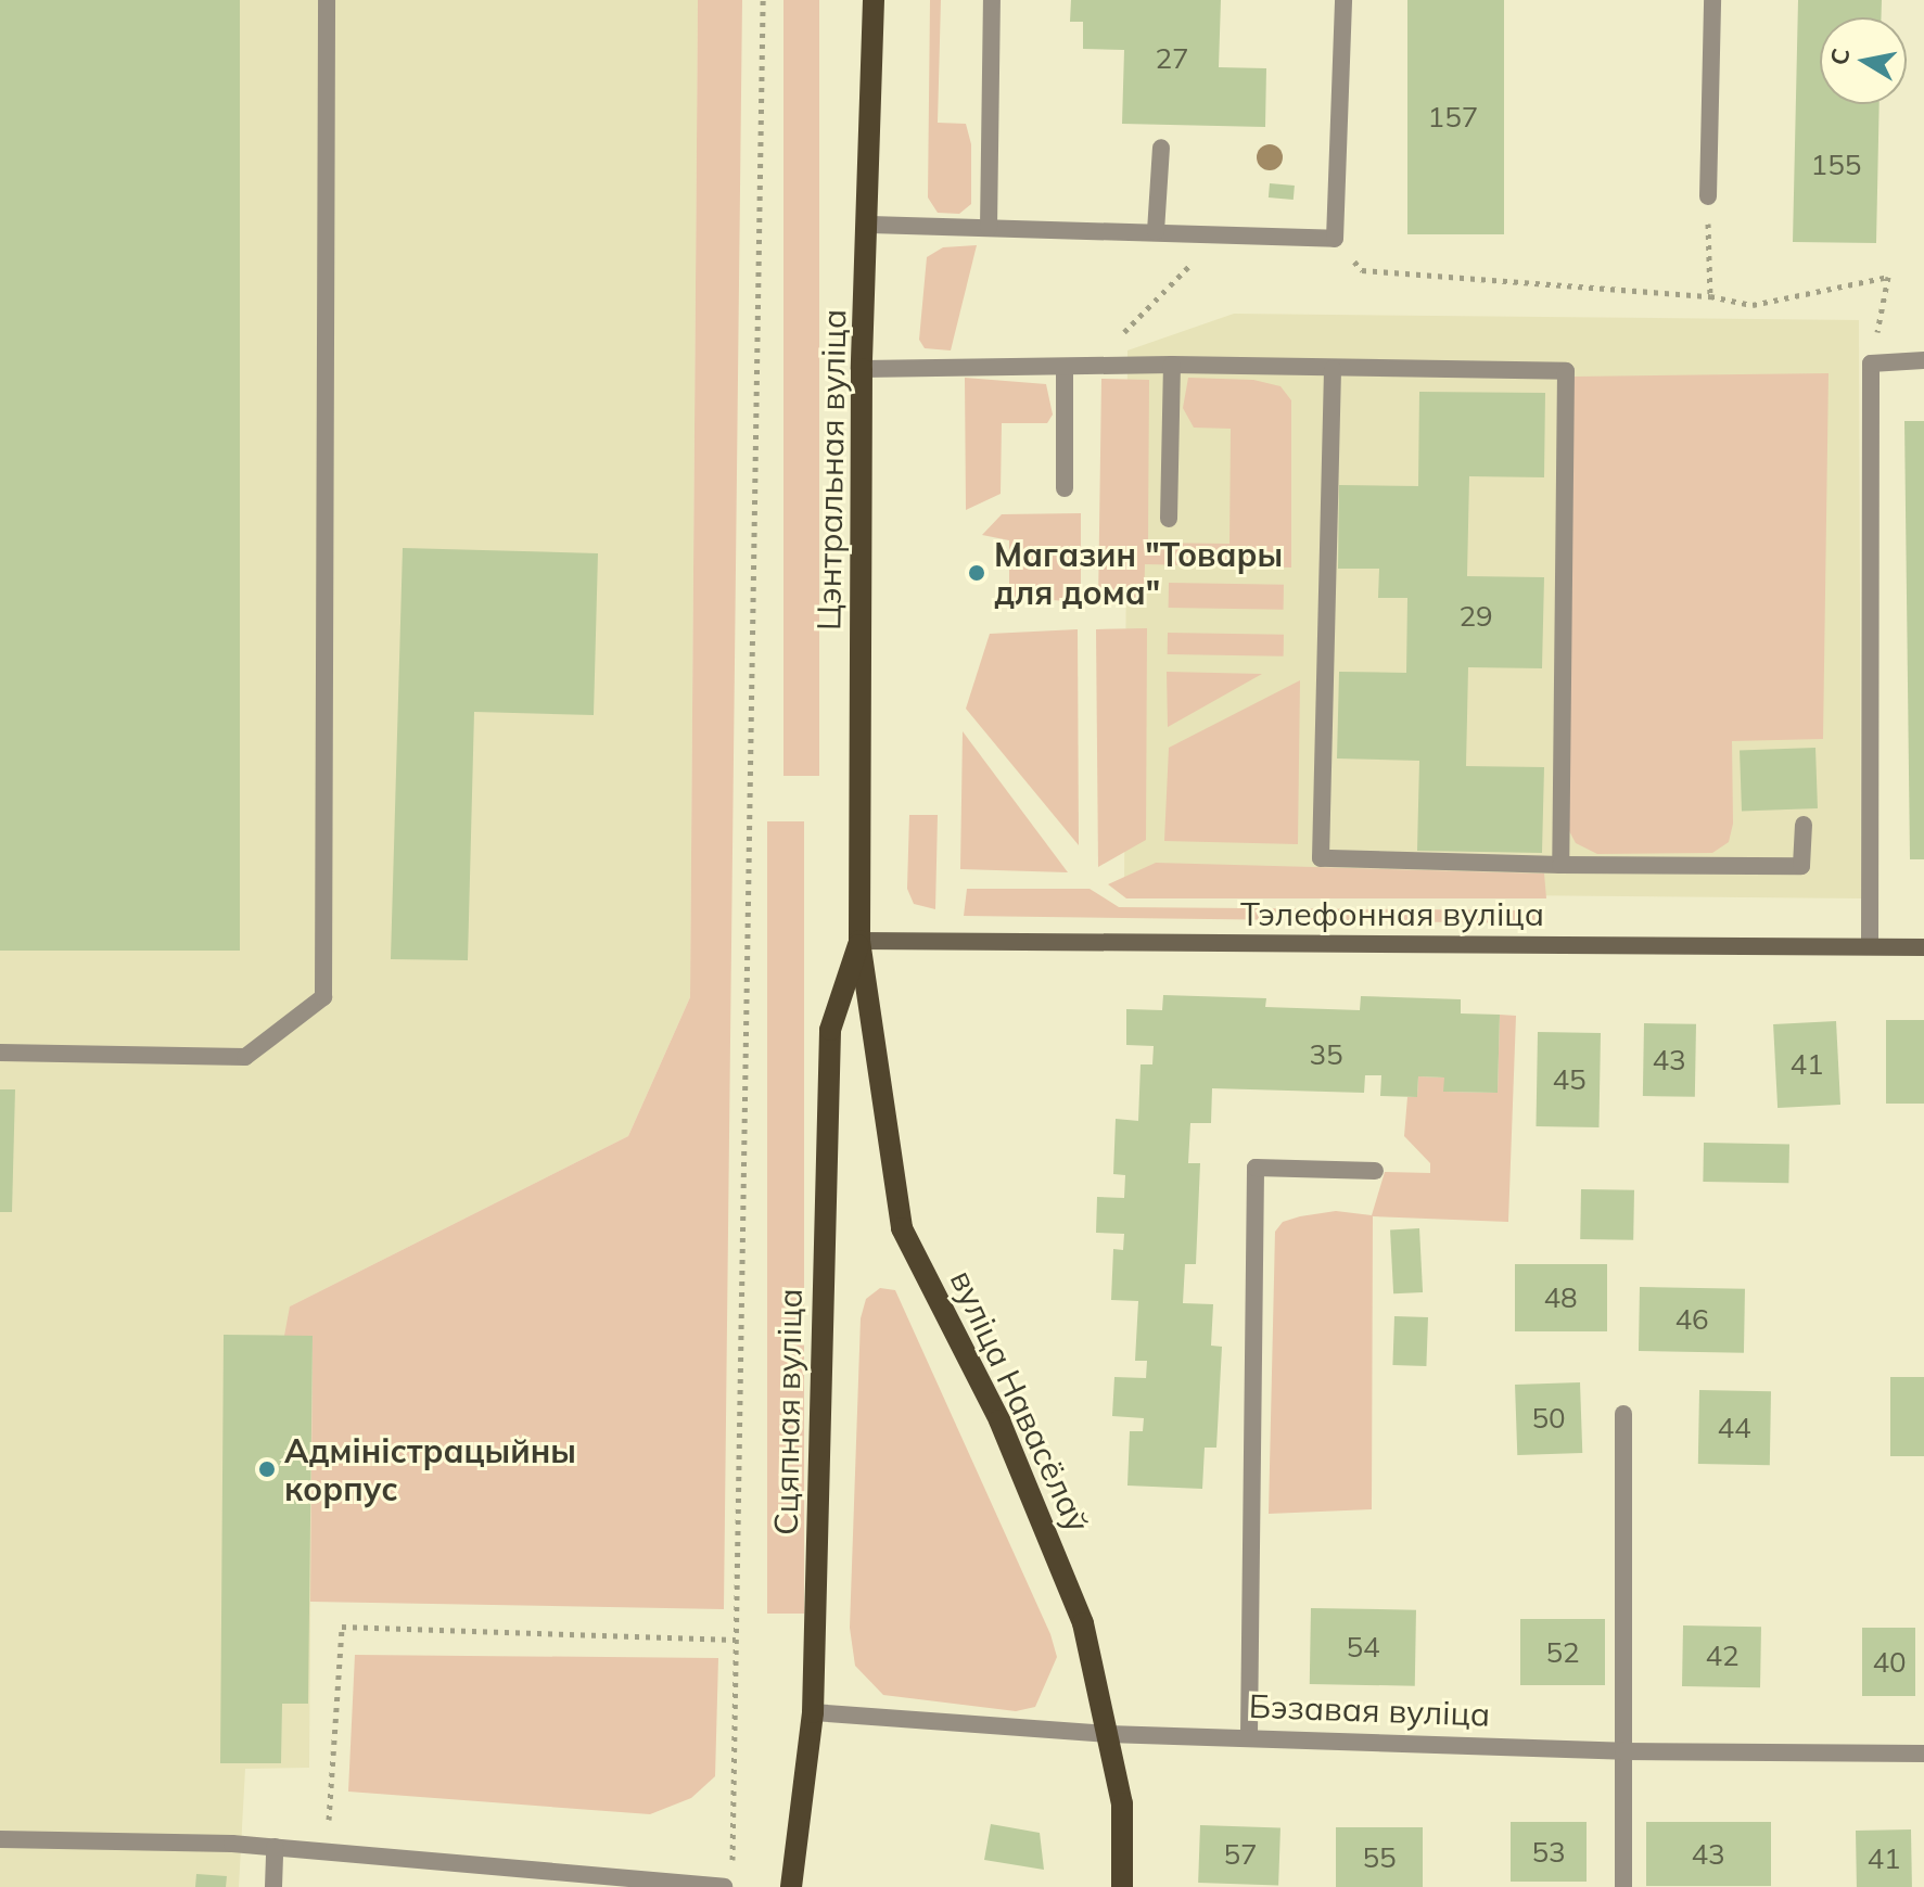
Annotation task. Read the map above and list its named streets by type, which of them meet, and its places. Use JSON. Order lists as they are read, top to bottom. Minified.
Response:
{"streets":{"main road":["Цэнтральная вуліца","вуліца Навасёлаў","Сцяпная вуліца"],"street":["Тэлефонная вуліца","Бэзавая вуліца"]},"crossings":[["Цэнтральная вуліца","Тэлефонная вуліца"],["Цэнтральная вуліца","вуліца Навасёлаў"],["Цэнтральная вуліца","Сцяпная вуліца"],["Тэлефонная вуліца","вуліца Навасёлаў"],["Тэлефонная вуліца","Сцяпная вуліца"],["вуліца Навасёлаў","Сцяпная вуліца"],["вуліца Навасёлаў","Бэзавая вуліца"],["Сцяпная вуліца","Бэзавая вуліца"]],"places":["Магазин \"Товары для дома\"","Адміністрацыйны корпус"],"house_numbers":["27","157","155","29","35","43","41","45","48","46","50","44","54","52","42","40","53","57","43","55","41"],"north":"left"}
